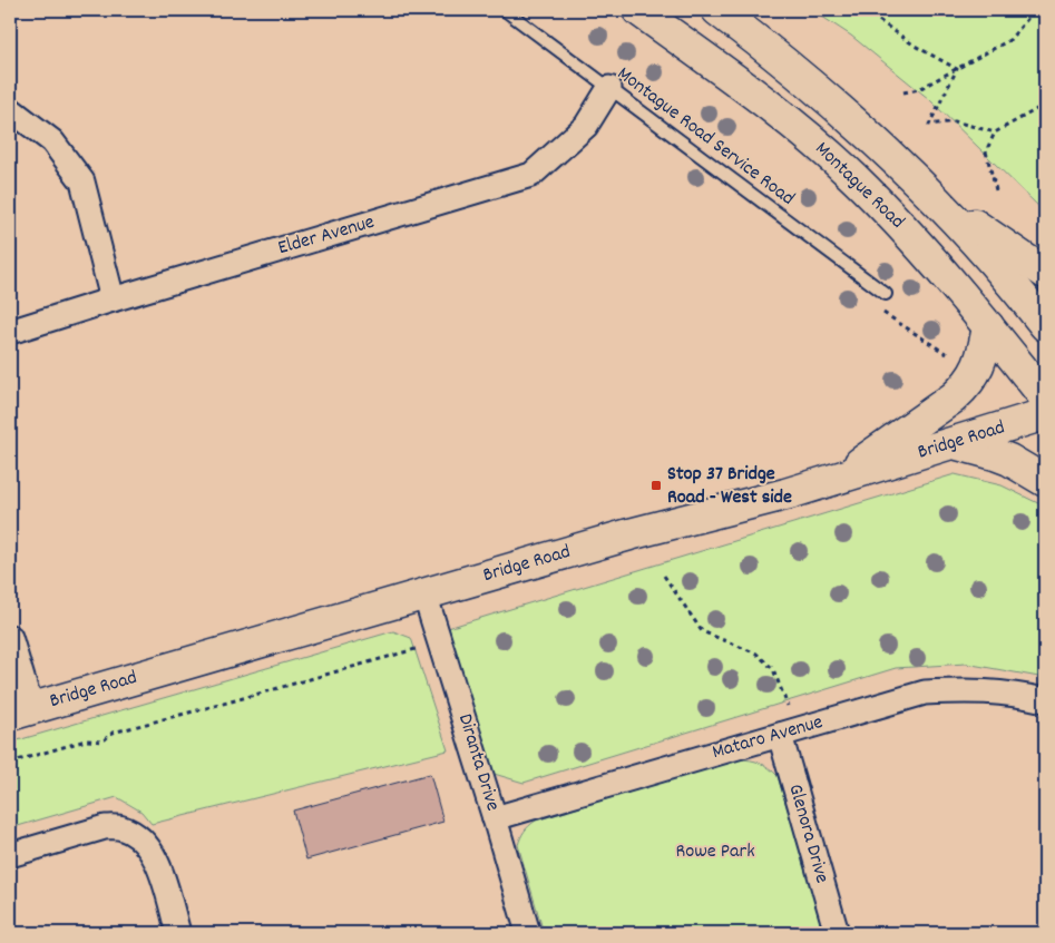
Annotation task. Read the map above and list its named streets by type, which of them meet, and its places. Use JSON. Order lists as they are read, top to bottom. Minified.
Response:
{"streets":{"main road":["Montague Road","Bridge Road"],"street":["Elder Avenue","Mataro Avenue","Diranta Drive","Glenora Drive"],"lane":["Montague Road Service Road"]},"crossings":[["Montague Road Service Road","Elder Avenue"],["Bridge Road","Diranta Drive"],["Mataro Avenue","Diranta Drive"],["Mataro Avenue","Glenora Drive"]],"parks":["Rowe Park"],"places":{"transit":["Stop 37 Bridge Road - West side"]}}
